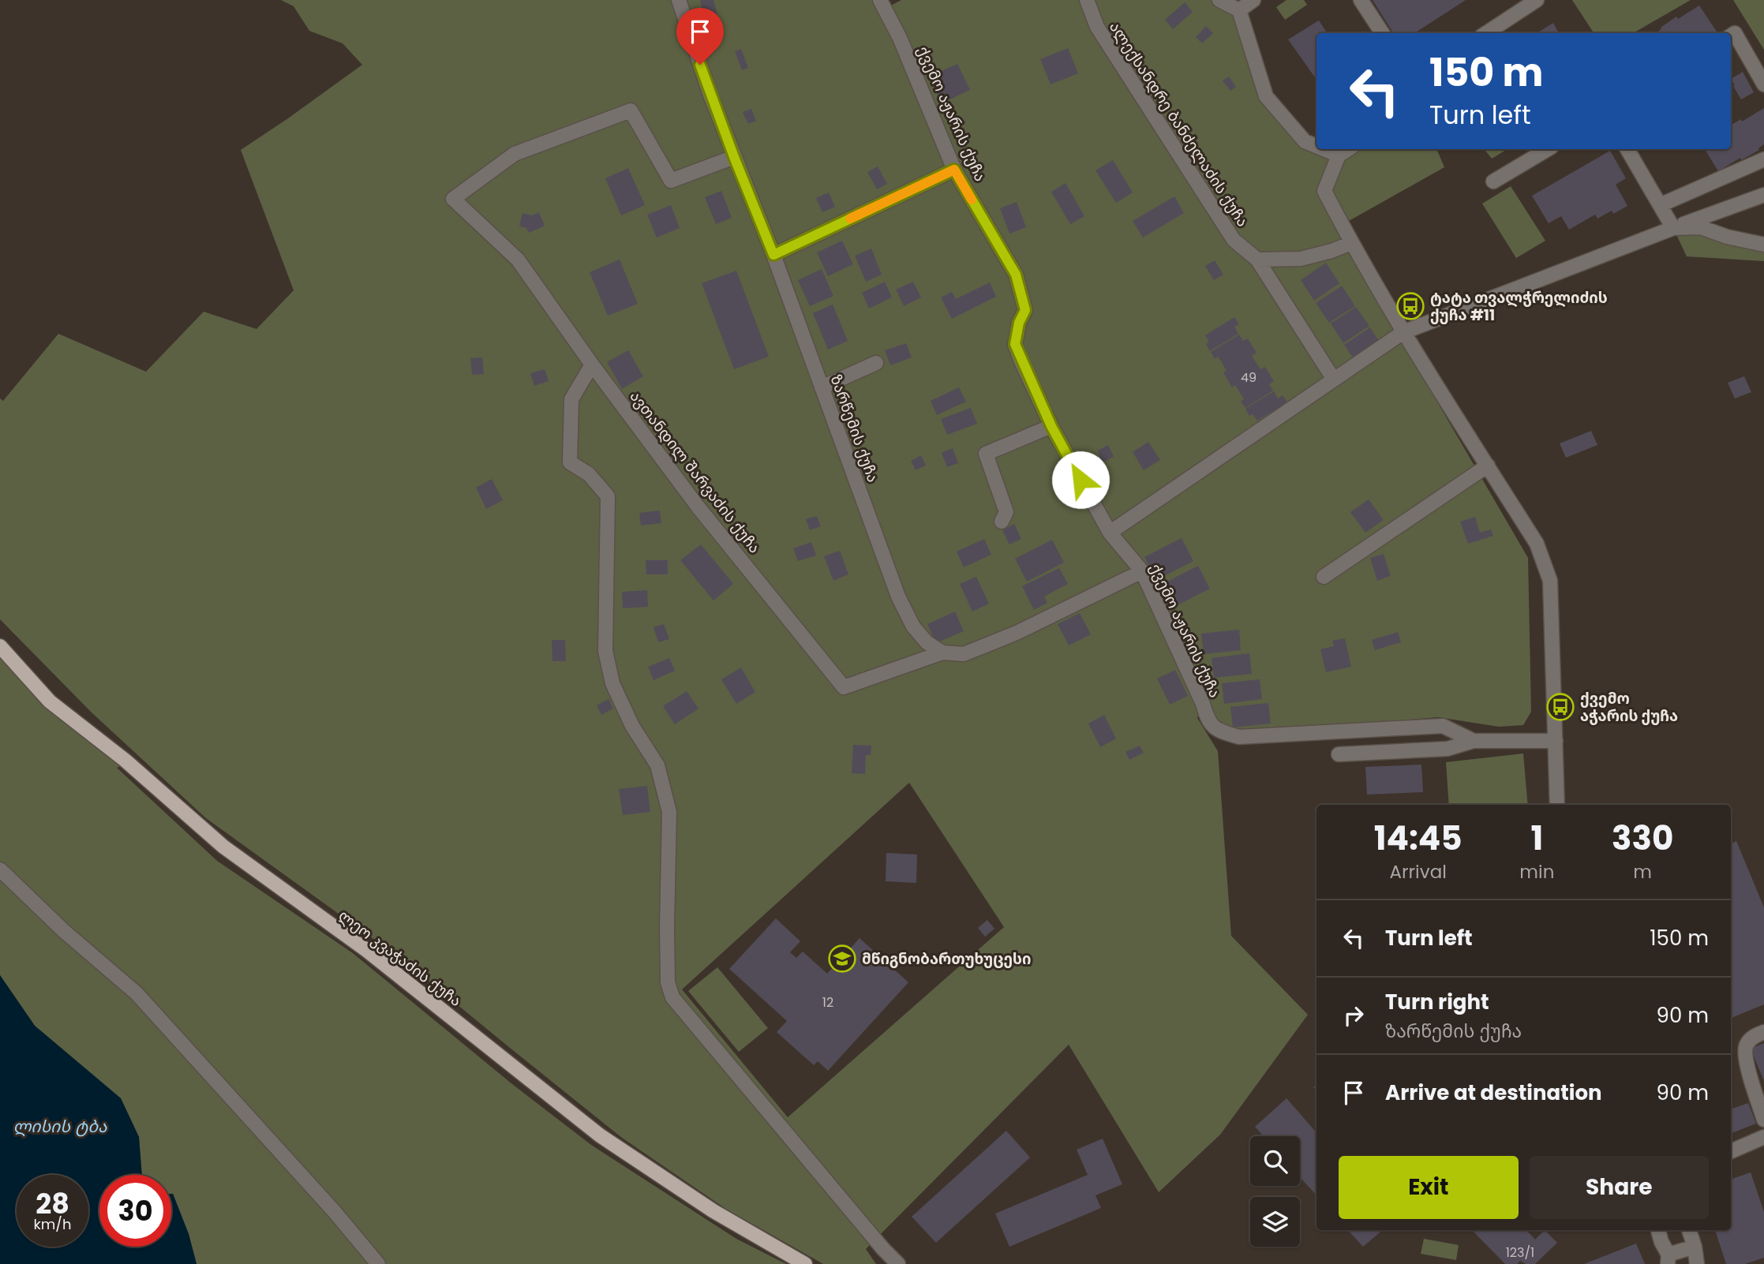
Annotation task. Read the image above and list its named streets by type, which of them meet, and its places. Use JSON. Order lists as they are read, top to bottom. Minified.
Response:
{"streets":{"main road":["ლეო კვაჭაძის ქუჩა"],"street":["ქვემო აჟარის ქუჩა","ალექსანდრე ბანძელაძის ქუჩა","ზარწემის ქუჩა","ავთანდილ შარვაძის ქუჩა"]},"crossings":[["ზარწემის ქუჩა","ავთანდილ შარვაძის ქუჩა"]],"water":["ლისის ტბა"],"places":{"bus stop":["ტატა თვალჭრელიძის ქუჩა #11","ქვემო აჭარის ქუჩა"],"school or university":["მწიგნობართუხუცესი"]},"house_numbers":["49","12","123/1"],"page":{"turn":["150 m","Turn left"],"eta":["14:45","Arrival","1","min","330","m"],"list":[{"name":"Turn left","value":"150 m"},{"name":"Turn right","note":"ზარწემის ქუჩა","value":"90 m"},{"name":"Arrive at destination","value":"90 m"}],"buttons":["Exit","Share"],"speed":"28 km/h","limit":"30"}}
